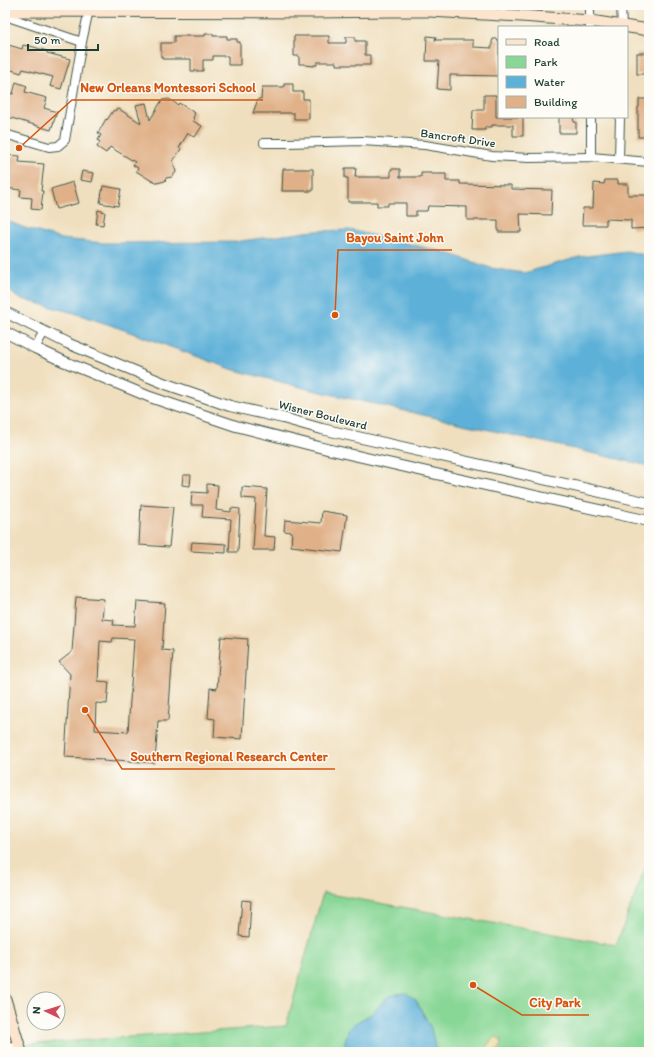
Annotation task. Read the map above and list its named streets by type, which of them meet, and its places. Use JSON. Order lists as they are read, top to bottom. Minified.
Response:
{"streets":{"street":["Bancroft Drive","Wisner Boulevard"]},"places":["New Orleans Montessori School","Bayou Saint John","Southern Regional Research Center","City Park"],"legend":["Road","Park","Water","Building"],"scale_bar":"50 m","north":"left"}
